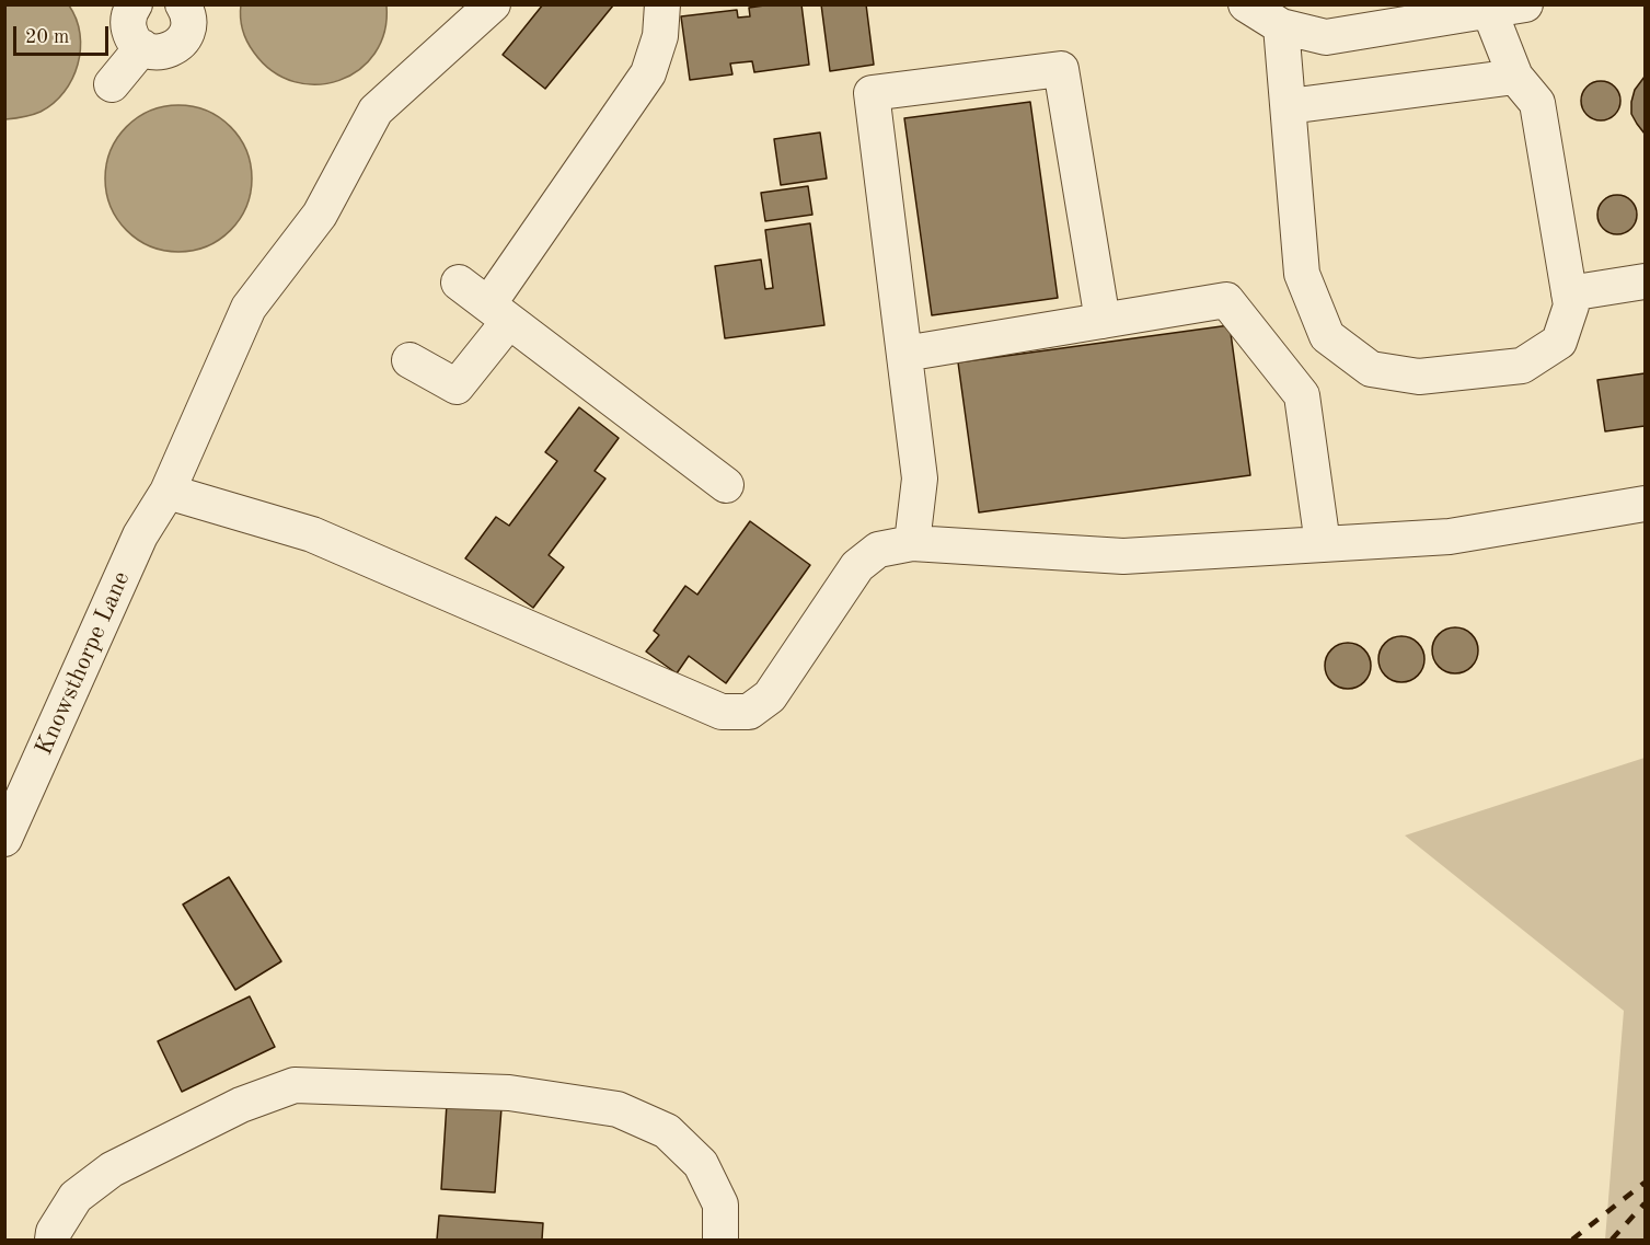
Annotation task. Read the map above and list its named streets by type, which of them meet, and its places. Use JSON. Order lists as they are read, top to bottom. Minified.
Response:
{"streets":{"street":["Knowsthorpe Lane"]},"scale_bar":"20 m"}
